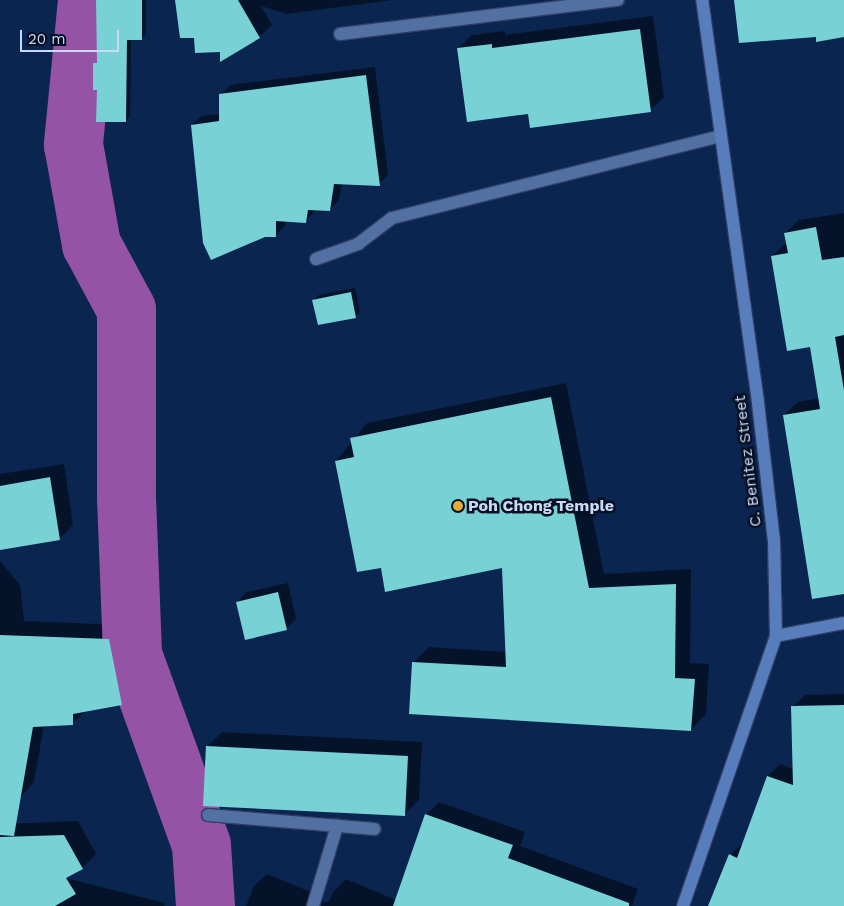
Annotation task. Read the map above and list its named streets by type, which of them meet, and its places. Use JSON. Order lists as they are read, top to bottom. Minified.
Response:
{"streets":{"main road":["C. Benitez Street"]},"places":["Poh Chong Temple"],"scale_bar":"20 m"}
